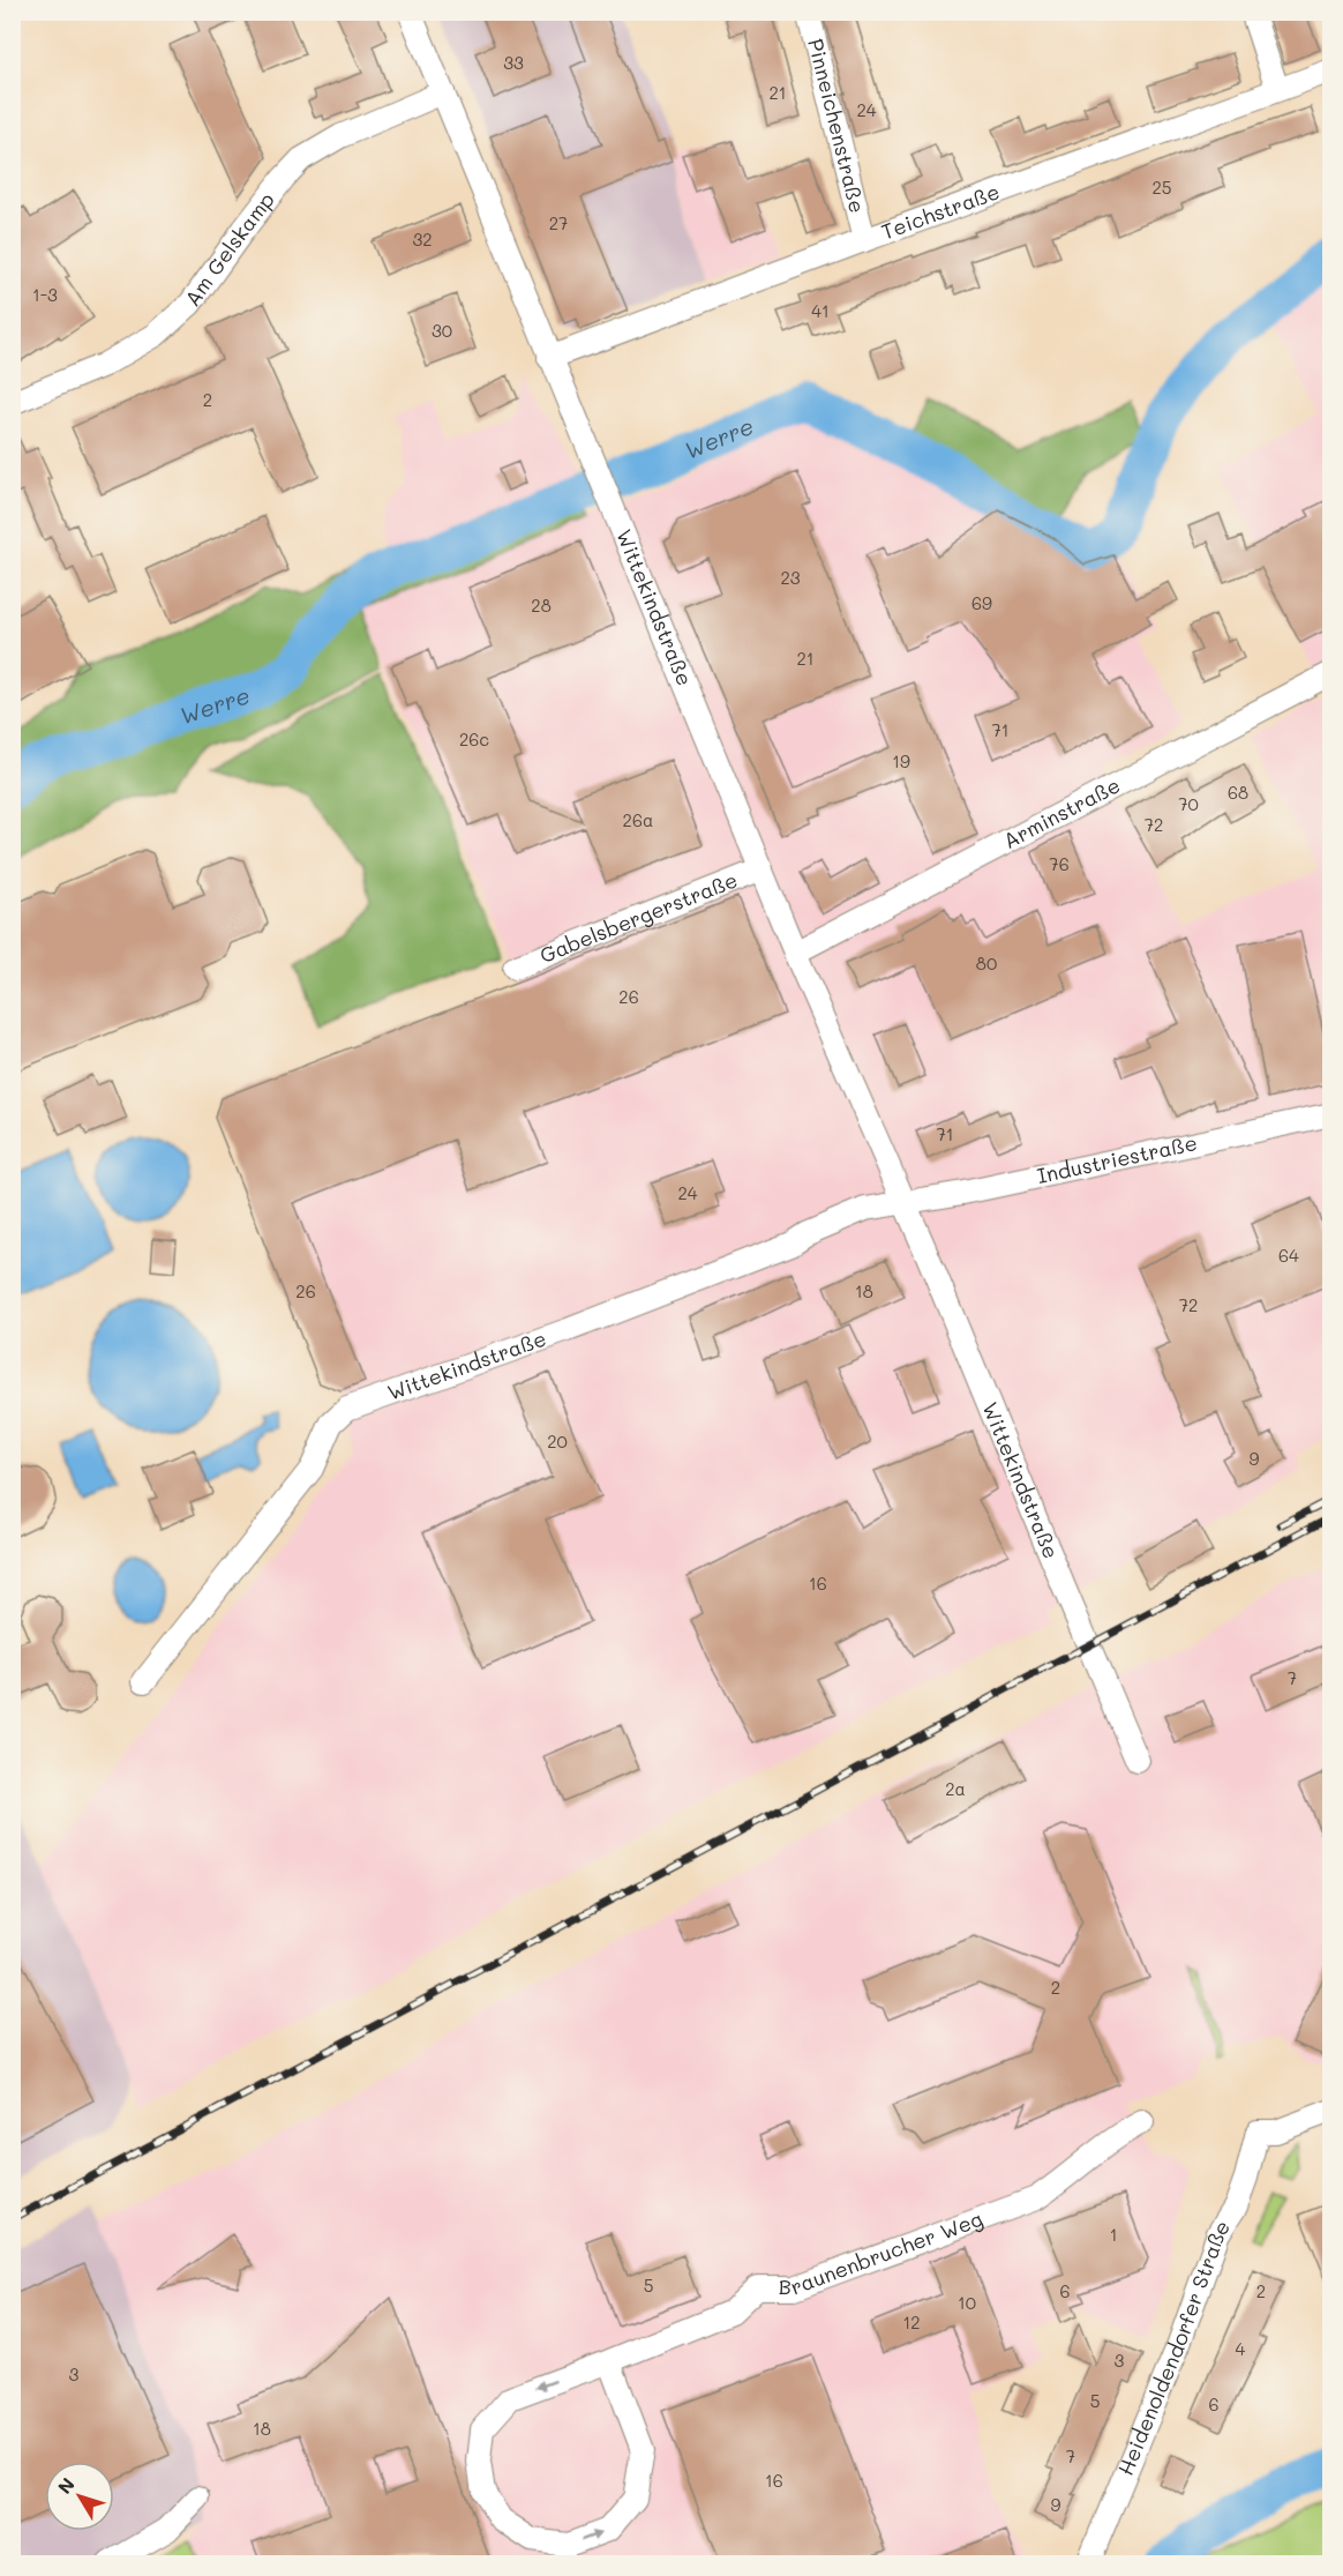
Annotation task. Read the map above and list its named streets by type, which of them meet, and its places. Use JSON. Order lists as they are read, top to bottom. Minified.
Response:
{"streets":{"street":["Pinneichenstraße","Teichstraße","Am Gelskamp","Wittekindstraße","Arminstraße","Gabelsbergerstraße","Industriestraße","Braunenbrucher Weg","Heidenoldendorfer Straße"]},"crossings":[["Pinneichenstraße","Teichstraße"],["Teichstraße","Wittekindstraße"],["Am Gelskamp","Wittekindstraße"],["Wittekindstraße","Arminstraße"],["Wittekindstraße","Gabelsbergerstraße"],["Wittekindstraße","Industriestraße"]],"water":["Werre"],"house_numbers":["33","21","24","25","27","32","1-3","41","30","2","23","69","28","21","71","26c","19","68","70","26a","72","76","80","26","71","24","64","26","18","72","20","9","16","7","2a","2","1","5","6","2","10","12","4","3","3","5","6","18","7","16","9"],"north":"top left"}
